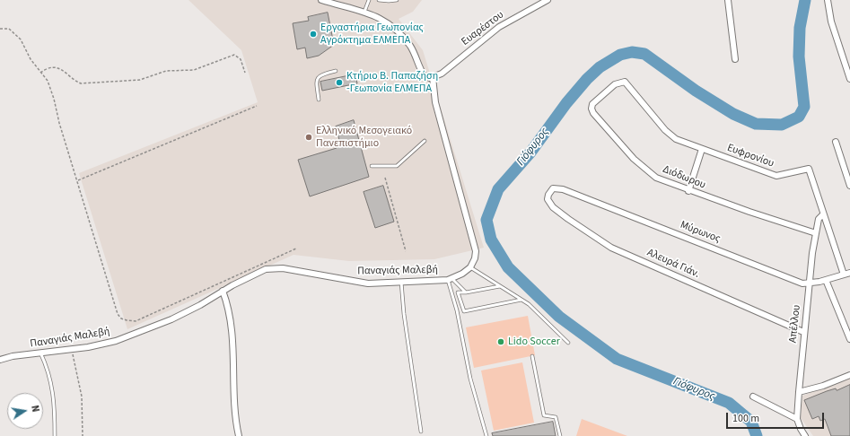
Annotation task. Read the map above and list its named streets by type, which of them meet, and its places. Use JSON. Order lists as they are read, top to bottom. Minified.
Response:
{"streets":{"street":["Ευαρέστου","Ευφρονίου","Διόδωρου","Μύρωνος","Αλευρά Γιάν.","Παναγιάς Μαλεβή","Απέλλου"]},"crossings":[["Ευφρονίου","Διόδωρου"],["Ευφρονίου","Μύρωνος"],["Ευφρονίου","Απέλλου"],["Διόδωρου","Απέλλου"],["Μύρωνος","Αλευρά Γιάν."],["Μύρωνος","Απέλλου"],["Αλευρά Γιάν.","Απέλλου"]],"water":["Γιόφυρος"],"places":["Εργαστήρια Γεωπονίας Αγρόκτημα ΕΛΜΕΠΑ","Κτήριο Β. Παπαζήση -Γεωπονία ΕΛΜΕΠΑ","Ελληνικό Μεσογειακό Πανεπιστήμιο","Lido Soccer"],"scale_bar":"100 m","north":"right"}
